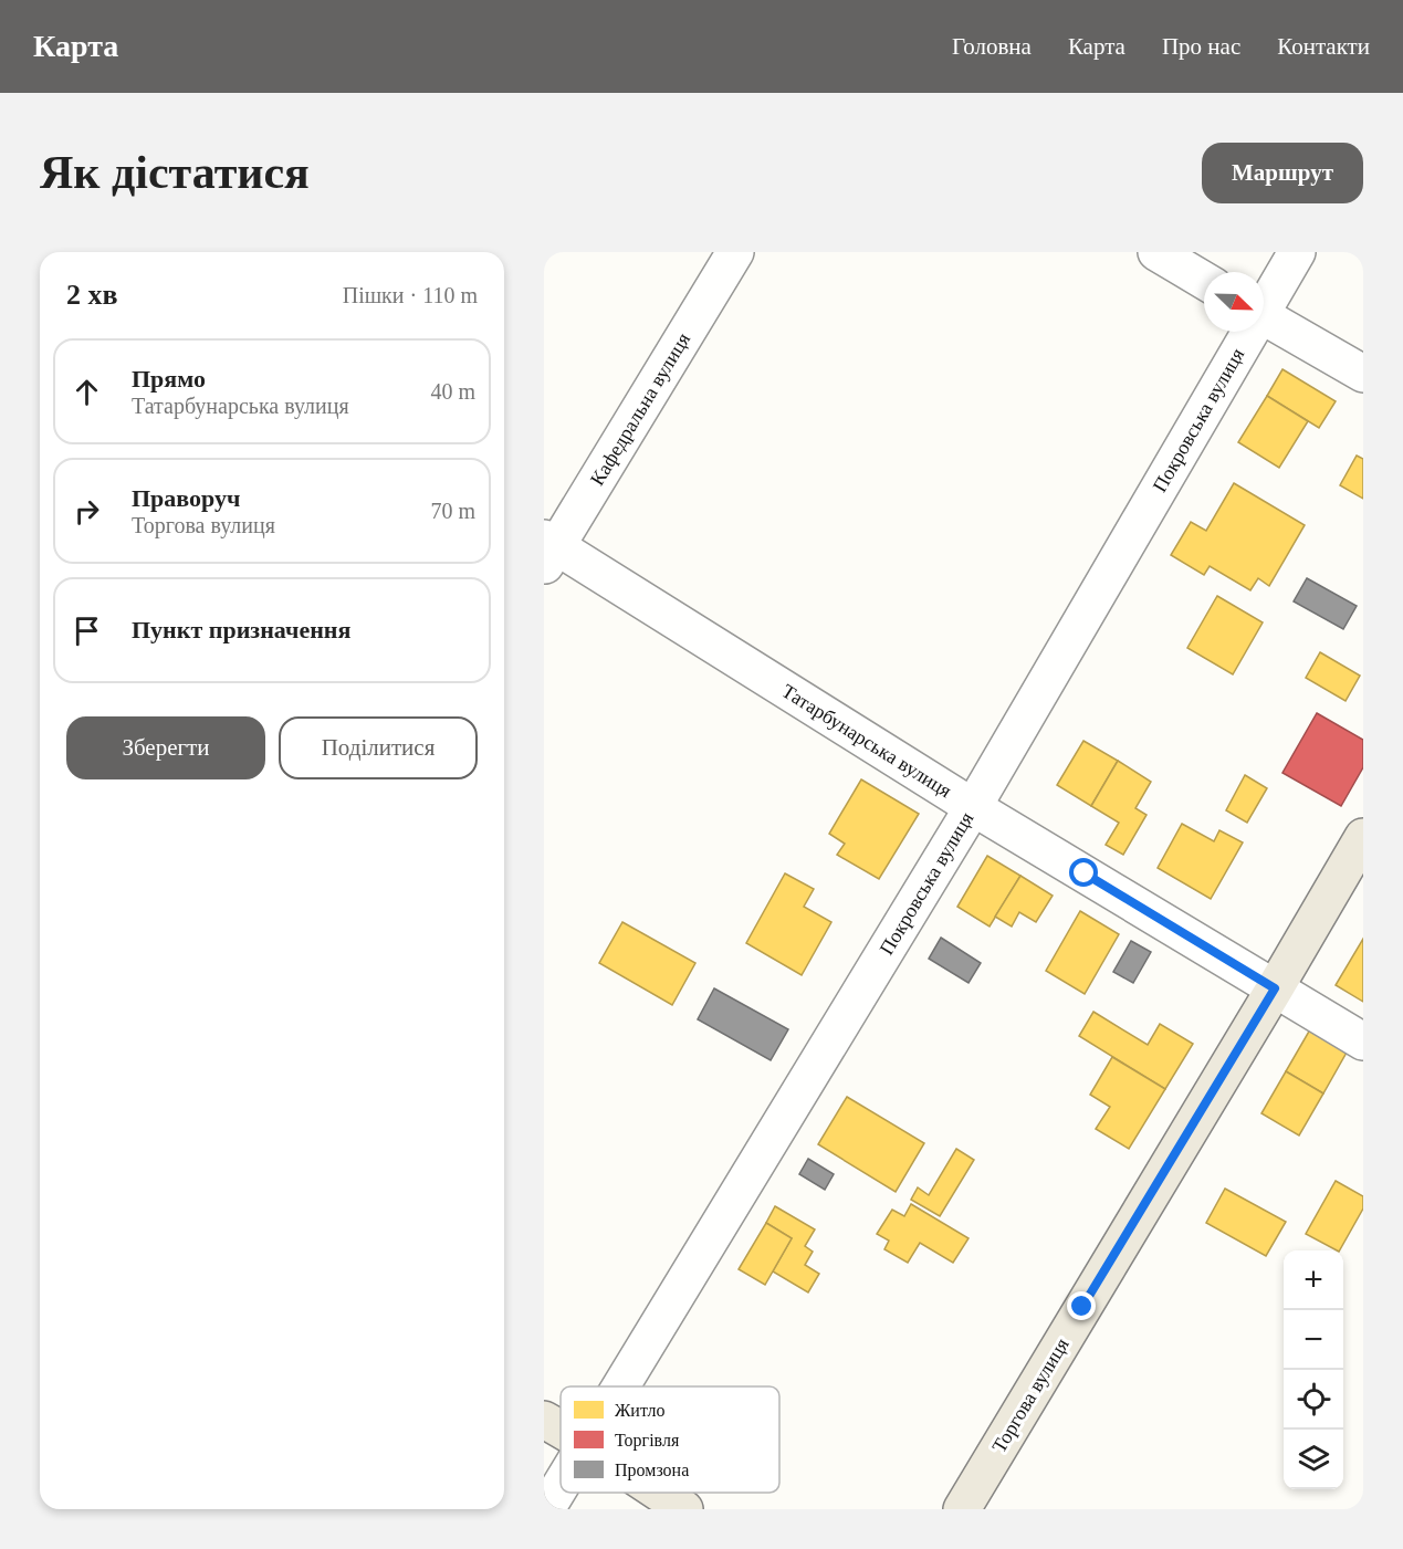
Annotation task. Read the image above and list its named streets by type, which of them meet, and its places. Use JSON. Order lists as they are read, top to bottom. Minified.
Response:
{"streets":{"main road":["Торгова вулиця"],"street":["Кафедральна вулиця","Покровська вулиця","Татарбунарська вулиця"]},"crossings":[["Кафедральна вулиця","Татарбунарська вулиця"],["Покровська вулиця","Татарбунарська вулиця"],["Татарбунарська вулиця","Торгова вулиця"]],"legend":["Житло","Торгівля","Промзона"],"north":"bottom right","page":{"header":"Карта","nav":["Головна","Карта","Про нас","Контакти"],"buttons":["Маршрут",["Зберегти","Поділитися"]],"title":"Як дістатися","heading":["2 хв","Пішки · 110 m"],"list":[["Прямо","Татарбунарська вулиця","40 m"],["Праворуч","Торгова вулиця","70 m"],"Пункт призначення"],"map_buttons":["+","−"]}}
